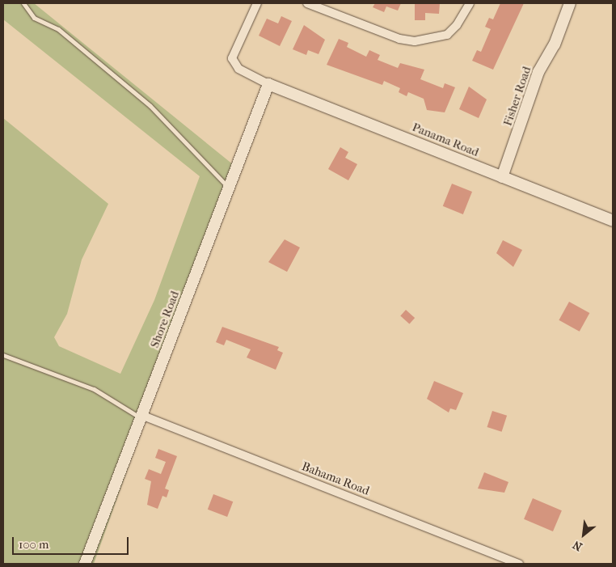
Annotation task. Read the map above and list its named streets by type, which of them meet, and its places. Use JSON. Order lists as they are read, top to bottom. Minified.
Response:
{"streets":{"street":["Fisher Road","Panama Road","Shore Road","Bahama Road"]},"crossings":[["Fisher Road","Panama Road"],["Panama Road","Shore Road"],["Shore Road","Bahama Road"]],"scale_bar":"100 m","north":"bottom left"}
